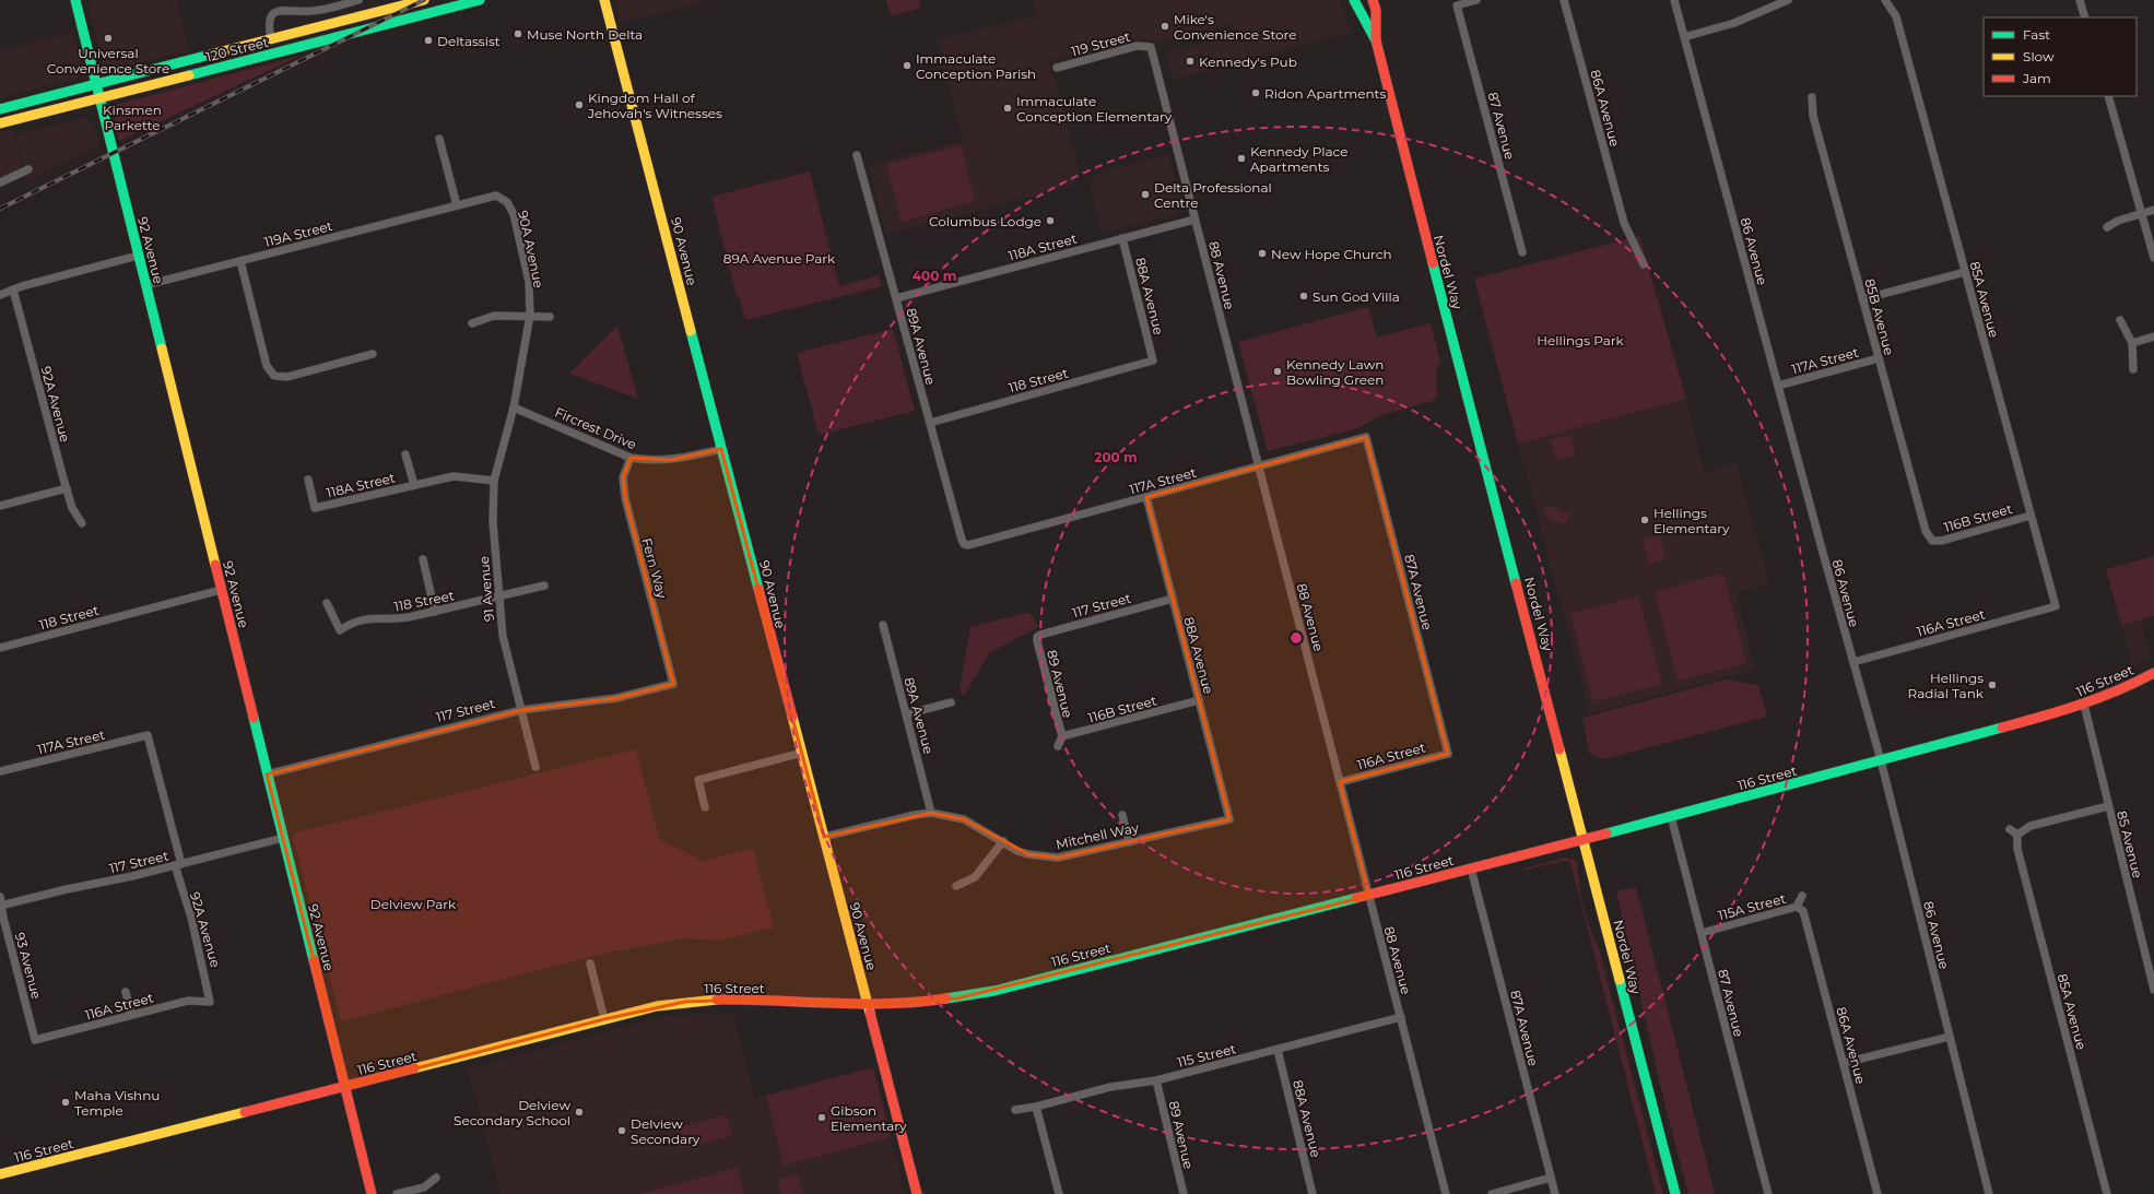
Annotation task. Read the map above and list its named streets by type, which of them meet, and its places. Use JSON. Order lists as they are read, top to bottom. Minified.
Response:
{"streets":{"street":["119 Street","120 Street","86A Avenue","87 Avenue","119A Street","118A Street","90A Avenue","92 Avenue","90 Avenue","86 Avenue","Nordel Way","88 Avenue","88A Avenue","85A Avenue","85B Avenue","89A Avenue","117A Street","118 Street","92A Avenue","Fircrest Drive","116B Street","Fern Way","91 Avenue","87A Avenue","117 Street","116A Street","116 Street","89 Avenue","Mitchell Way","85 Avenue","115A Street","93 Avenue","115 Street"]},"crossings":[["119 Street","88 Avenue"],["120 Street","92 Avenue"],["86A Avenue","115A Street"],["87 Avenue","116 Street"],["87 Avenue","115A Street"],["119A Street","90A Avenue"],["119A Street","92 Avenue"],["118A Street","88 Avenue"],["118A Street","88A Avenue"],["118A Street","89A Avenue"],["118A Street","91 Avenue"],["90A Avenue","Fircrest Drive"],["90A Avenue","91 Avenue"],["92 Avenue","118 Street"],["92 Avenue","117 Street"],["92 Avenue","116 Street"],["90 Avenue","Fircrest Drive"],["90 Avenue","116 Street"],["90 Avenue","Mitchell Way"],["86 Avenue","117A Street"],["86 Avenue","116A Street"],["86 Avenue","116 Street"],["Nordel Way","116 Street"],["88 Avenue","117A Street"],["88 Avenue","116A Street"],["88 Avenue","116 Street"],["88 Avenue","115 Street"],["88A Avenue","117A Street"],["88A Avenue","118 Street"],["88A Avenue","116B Street"],["88A Avenue","117 Street"],["88A Avenue","Mitchell Way"],["88A Avenue","115 Street"],["85A Avenue","116B Street"],["85A Avenue","116A Street"],["85B Avenue","117A Street"],["85B Avenue","116B Street"],["89A Avenue","117A Street"],["89A Avenue","118 Street"],["89A Avenue","Mitchell Way"],["117A Street","92A Avenue"],["117A Street","87A Avenue"],["118 Street","91 Avenue"],["92A Avenue","117 Street"],["92A Avenue","116A Street"],["Fircrest Drive","Fern Way"],["Fircrest Drive","91 Avenue"],["116B Street","89 Avenue"],["Fern Way","117 Street"],["91 Avenue","117 Street"],["87A Avenue","116A Street"],["87A Avenue","116 Street"],["117 Street","89 Avenue"],["117 Street","93 Avenue"],["116A Street","93 Avenue"],["116 Street","85 Avenue"],["89 Avenue","115 Street"]],"parks":["Kinsmen Parkette","89A Avenue Park","Hellings Park","Delview Park"],"places":["Mike's Convenience Store","Muse North Delta","Universal Convenience Store","Deltassist","Kennedy's Pub","Immaculate Conception Parish","Ridon Apartments","Kingdom Hall of Jehovah's Witnesses","Immaculate Conception Elementary","Kennedy Place Apartments","Delta Professional Centre","Columbus Lodge","New Hope Church","Sun God Villa","Kennedy Lawn Bowling Green","Hellings Elementary","Hellings Radial Tank","Maha Vishnu Temple","Delview Secondary School","Gibson Elementary","Delview Secondary"],"legend":["Fast","Slow","Jam"],"rings":["400 m","200 m"]}
